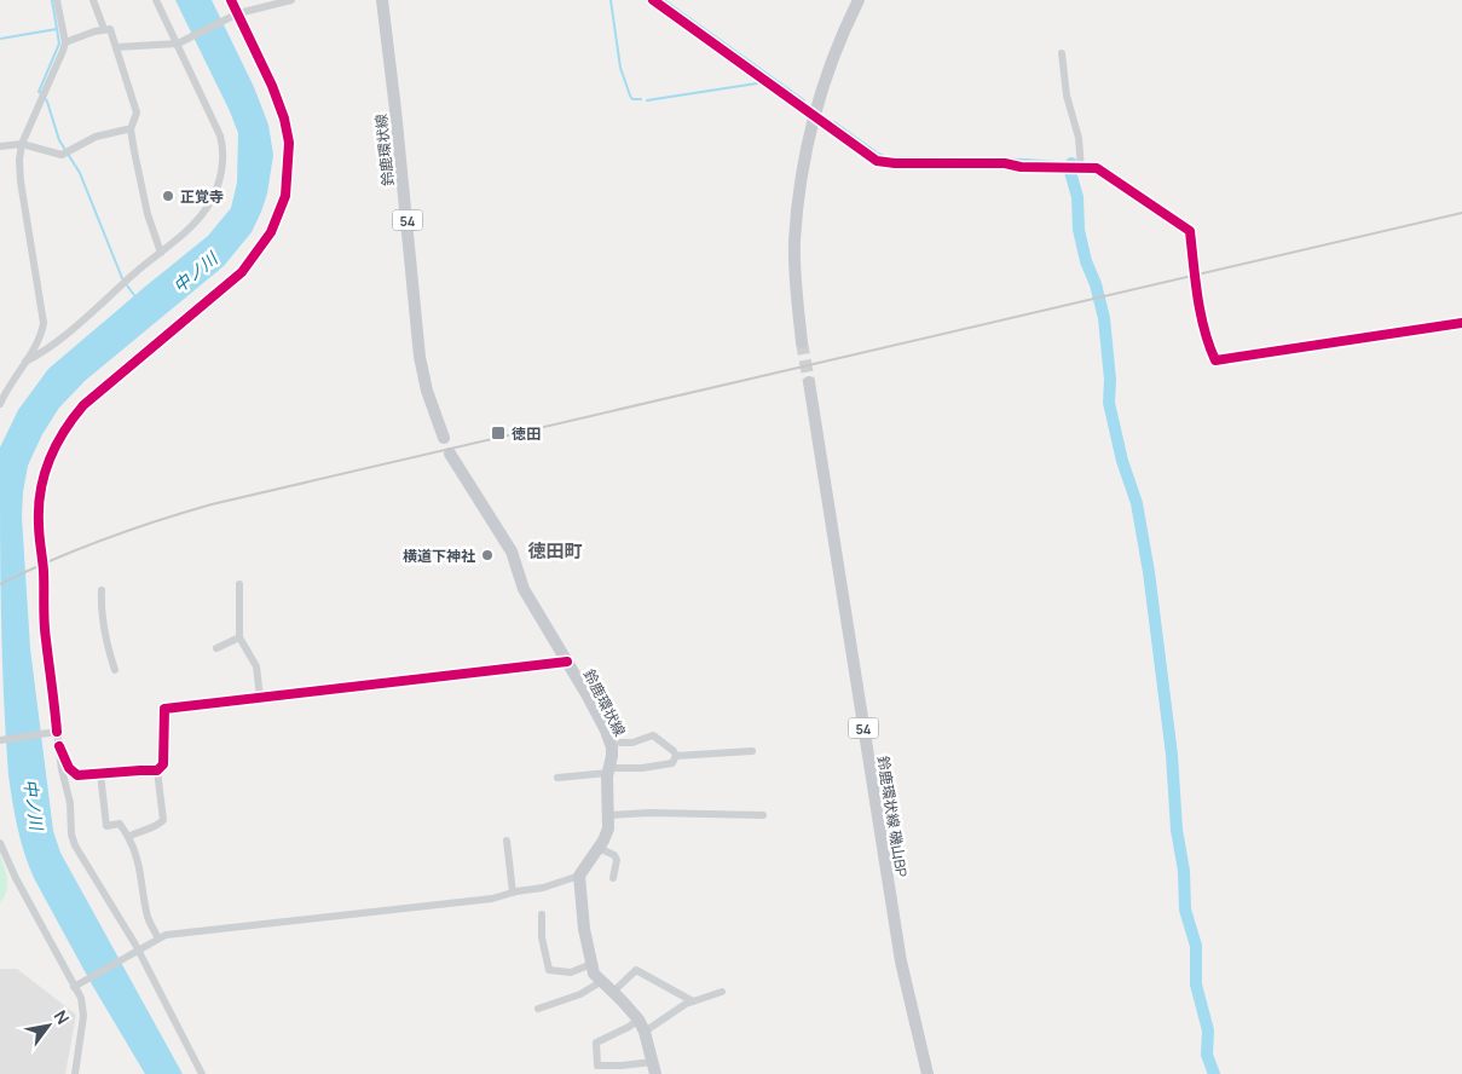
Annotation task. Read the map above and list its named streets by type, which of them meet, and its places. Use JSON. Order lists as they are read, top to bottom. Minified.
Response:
{"streets":{"main road":["鈴鹿環状線","54","鈴鹿環状線 磯山BP"]},"districts":["徳田町"],"water":["中ノ川"],"places":{"other":["正覚寺","横道下神社"],"transit":["徳田"]},"north":"top right"}
